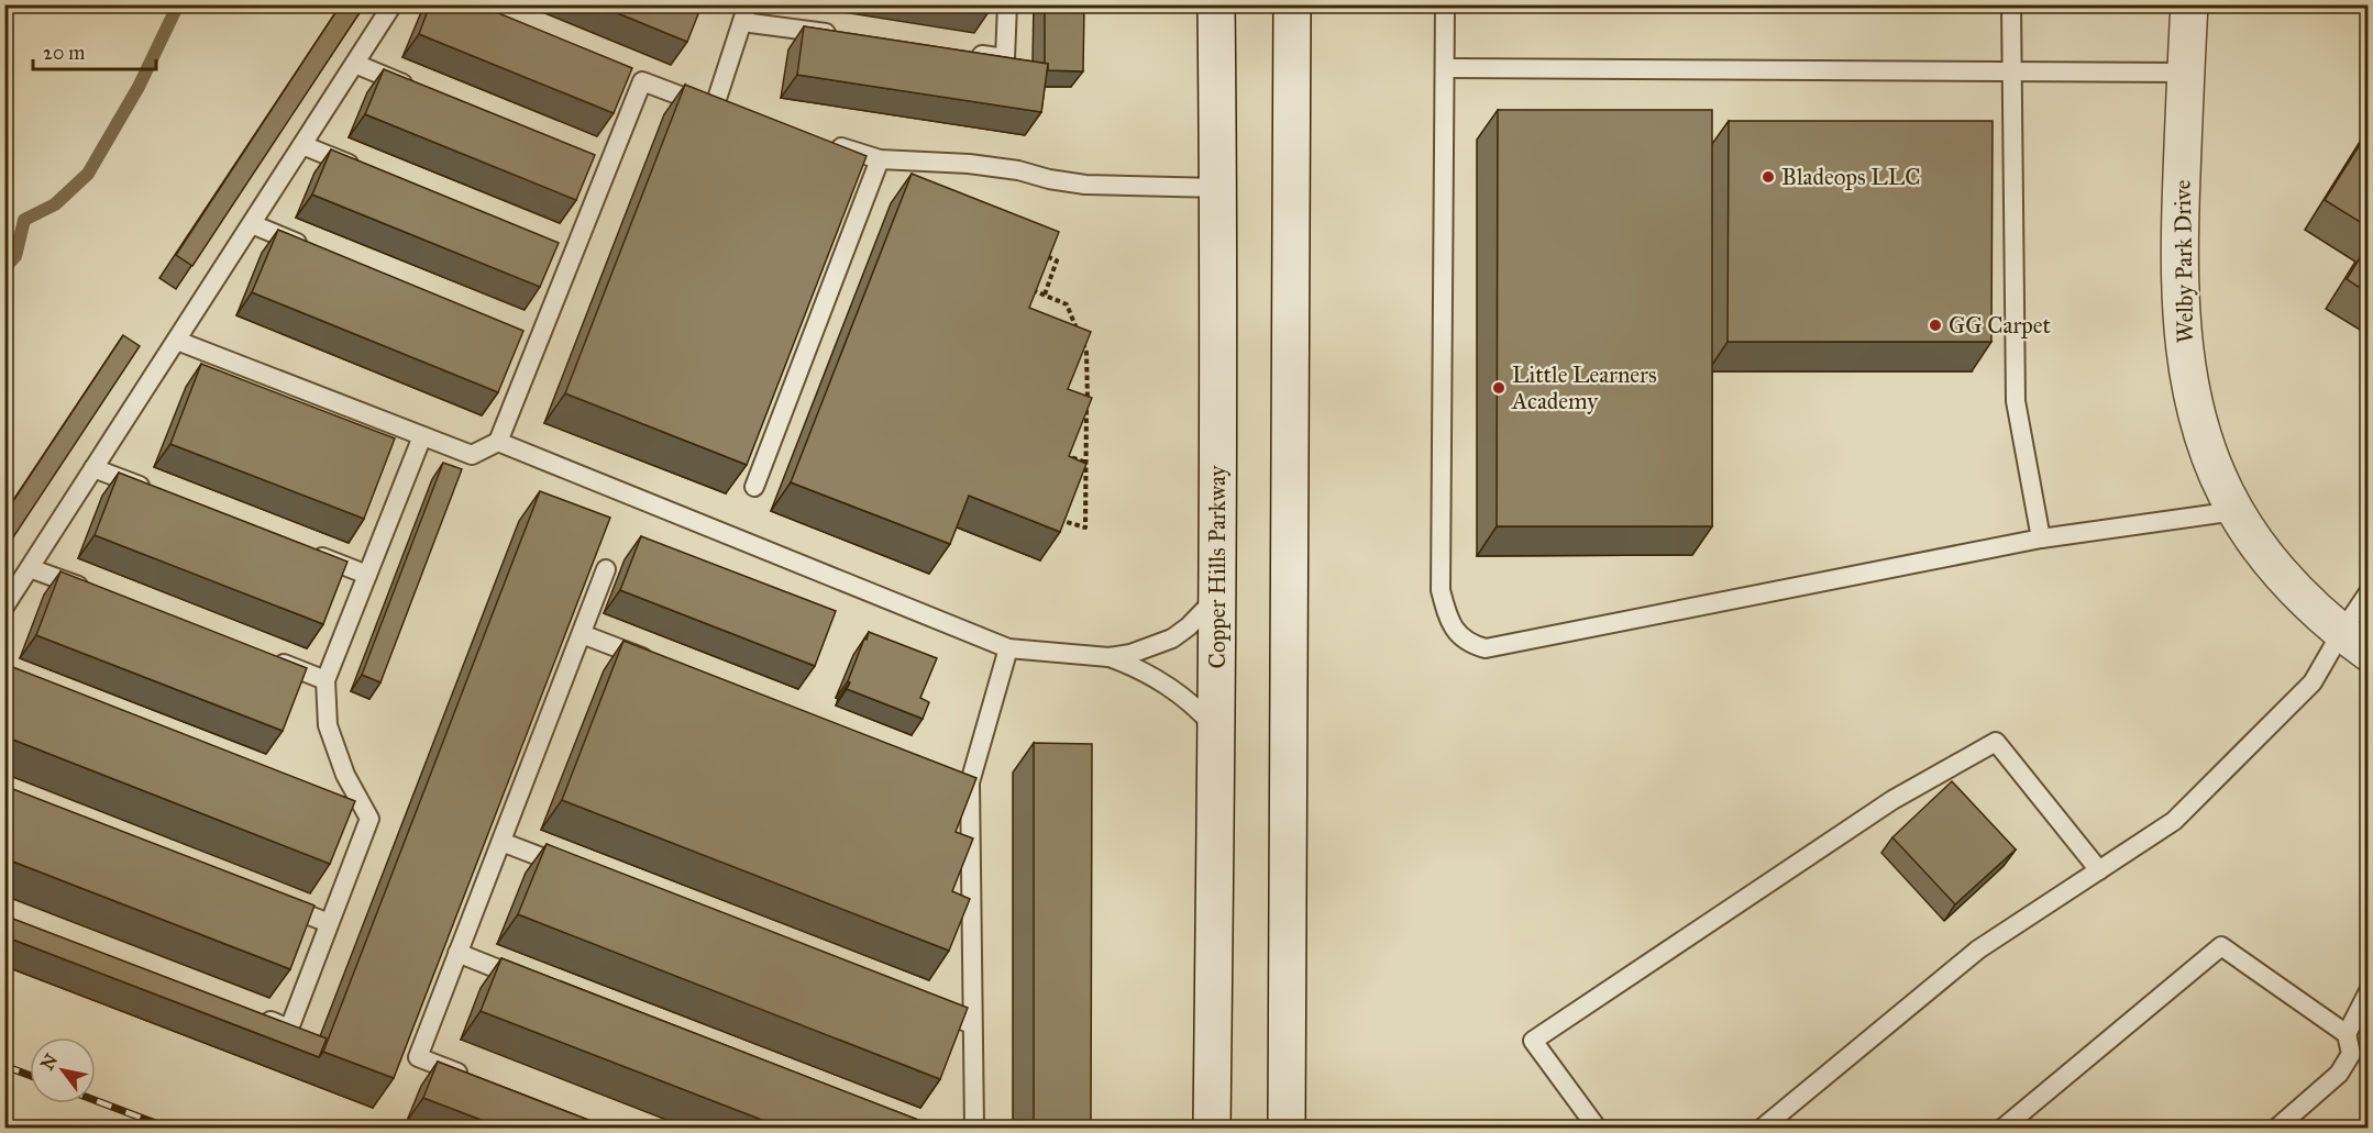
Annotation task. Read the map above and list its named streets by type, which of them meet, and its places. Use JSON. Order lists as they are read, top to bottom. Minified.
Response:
{"streets":{"main road":["Welby Park Drive","Copper Hills Parkway"]},"places":["Bladeops LLC","GG Carpet","Little Learners Academy"],"scale_bar":"20 m","north":"top left"}
